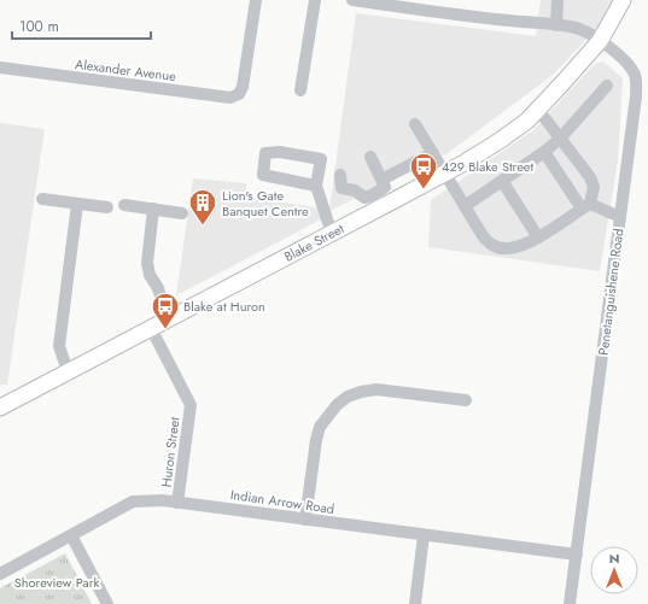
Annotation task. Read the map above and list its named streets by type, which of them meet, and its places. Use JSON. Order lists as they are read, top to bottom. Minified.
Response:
{"streets":{"main road":["Blake Street"],"street":["Alexander Avenue","Penetanguishene Road","Huron Street","Indian Arrow Road"]},"crossings":[["Blake Street","Penetanguishene Road"],["Blake Street","Huron Street"],["Penetanguishene Road","Indian Arrow Road"],["Huron Street","Indian Arrow Road"]],"parks":["Shoreview Park"],"places":{"bus stop":["429 Blake Street","Blake at Huron"],"building":["Lion's Gate Banquet Centre"]},"scale_bar":"100 m","north":"top"}
